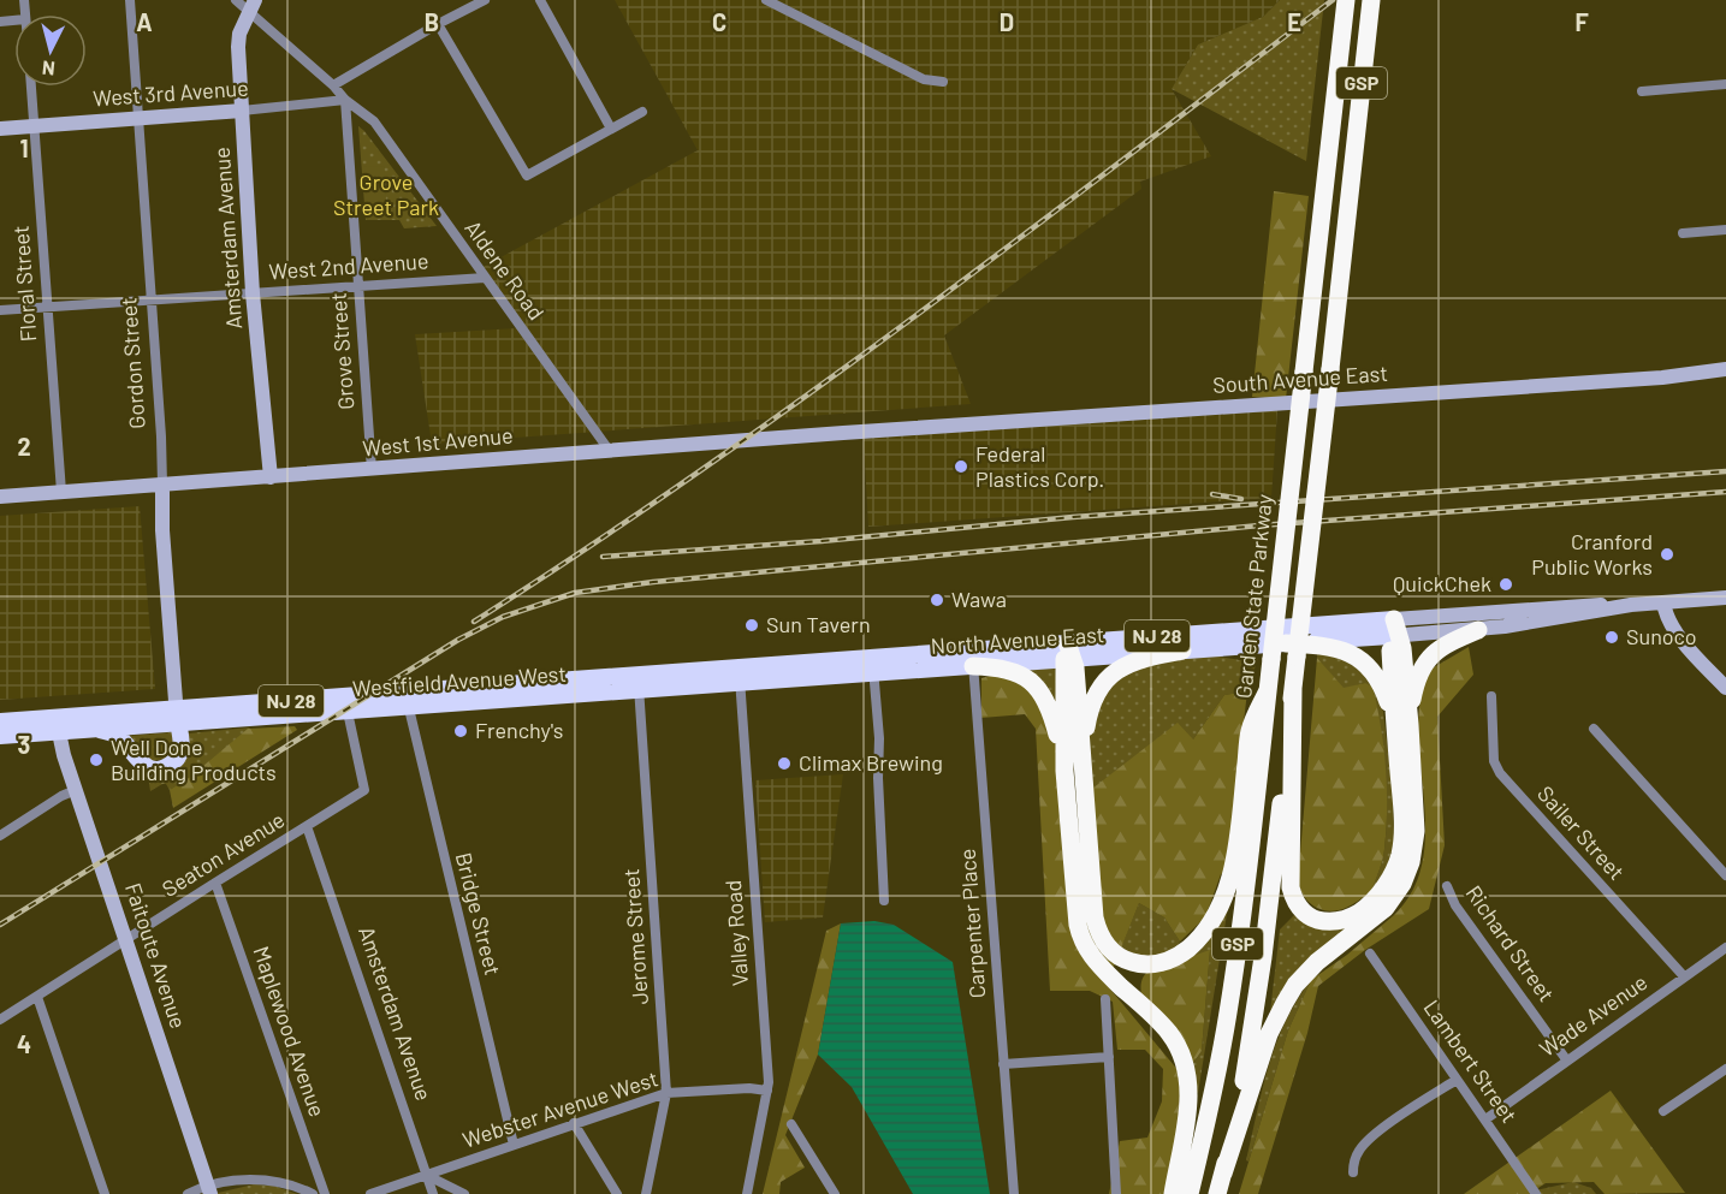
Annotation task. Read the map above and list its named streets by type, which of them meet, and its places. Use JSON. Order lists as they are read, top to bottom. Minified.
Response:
{"streets":{"highway":["GSP","Garden State Parkway"],"main road":["West 3rd Avenue","Amsterdam Avenue","Gordon Street","South Avenue East","West 1st Avenue","NJ 28","North Avenue East","Westfield Avenue West","Faitoute Avenue"],"street":["West 2nd Avenue","Aldene Road","Floral Street","Grove Street","Sailer Street","Seaton Avenue","Bridge Street","Carpenter Place","Valley Road","Jerome Street","Richard Street","Wade Avenue","Maplewood Avenue","Lambert Street","Webster Avenue West"]},"crossings":[["GSP","North Avenue East"],["West 3rd Avenue","Amsterdam Avenue"],["West 3rd Avenue","Aldene Road"],["West 3rd Avenue","Floral Street"],["West 3rd Avenue","Grove Street"],["West 3rd Avenue","Gordon Street"],["Amsterdam Avenue","West 2nd Avenue"],["Amsterdam Avenue","Aldene Road"],["Amsterdam Avenue","West 1st Avenue"],["Amsterdam Avenue","Seaton Avenue"],["Amsterdam Avenue","Webster Avenue West"],["West 2nd Avenue","Aldene Road"],["West 2nd Avenue","Floral Street"],["West 2nd Avenue","Grove Street"],["West 2nd Avenue","Gordon Street"],["Aldene Road","Grove Street"],["Aldene Road","West 1st Avenue"],["Floral Street","West 1st Avenue"],["Grove Street","West 1st Avenue"],["Gordon Street","West 1st Avenue"],["Gordon Street","Westfield Avenue West"],["South Avenue East","West 1st Avenue"],["North Avenue East","Westfield Avenue West"],["North Avenue East","Carpenter Place"],["Westfield Avenue West","Seaton Avenue"],["Westfield Avenue West","Bridge Street"],["Westfield Avenue West","Valley Road"],["Westfield Avenue West","Jerome Street"],["Westfield Avenue West","Faitoute Avenue"],["Sailer Street","Wade Avenue"],["Seaton Avenue","Faitoute Avenue"],["Seaton Avenue","Maplewood Avenue"],["Bridge Street","Webster Avenue West"],["Valley Road","Webster Avenue West"],["Jerome Street","Webster Avenue West"],["Richard Street","Wade Avenue"],["Wade Avenue","Lambert Street"]],"parks":["Grove Street Park"],"places":["Federal Plastics Corp.","Cranford Public Works","QuickChek","Wawa","Sun Tavern","Sunoco","Frenchy's","Well Done Building Products","Climax Brewing"],"north":"bottom","grid":{"columns":["A","B","C","D","E","F"],"rows":["1","2","3","4"]}}
